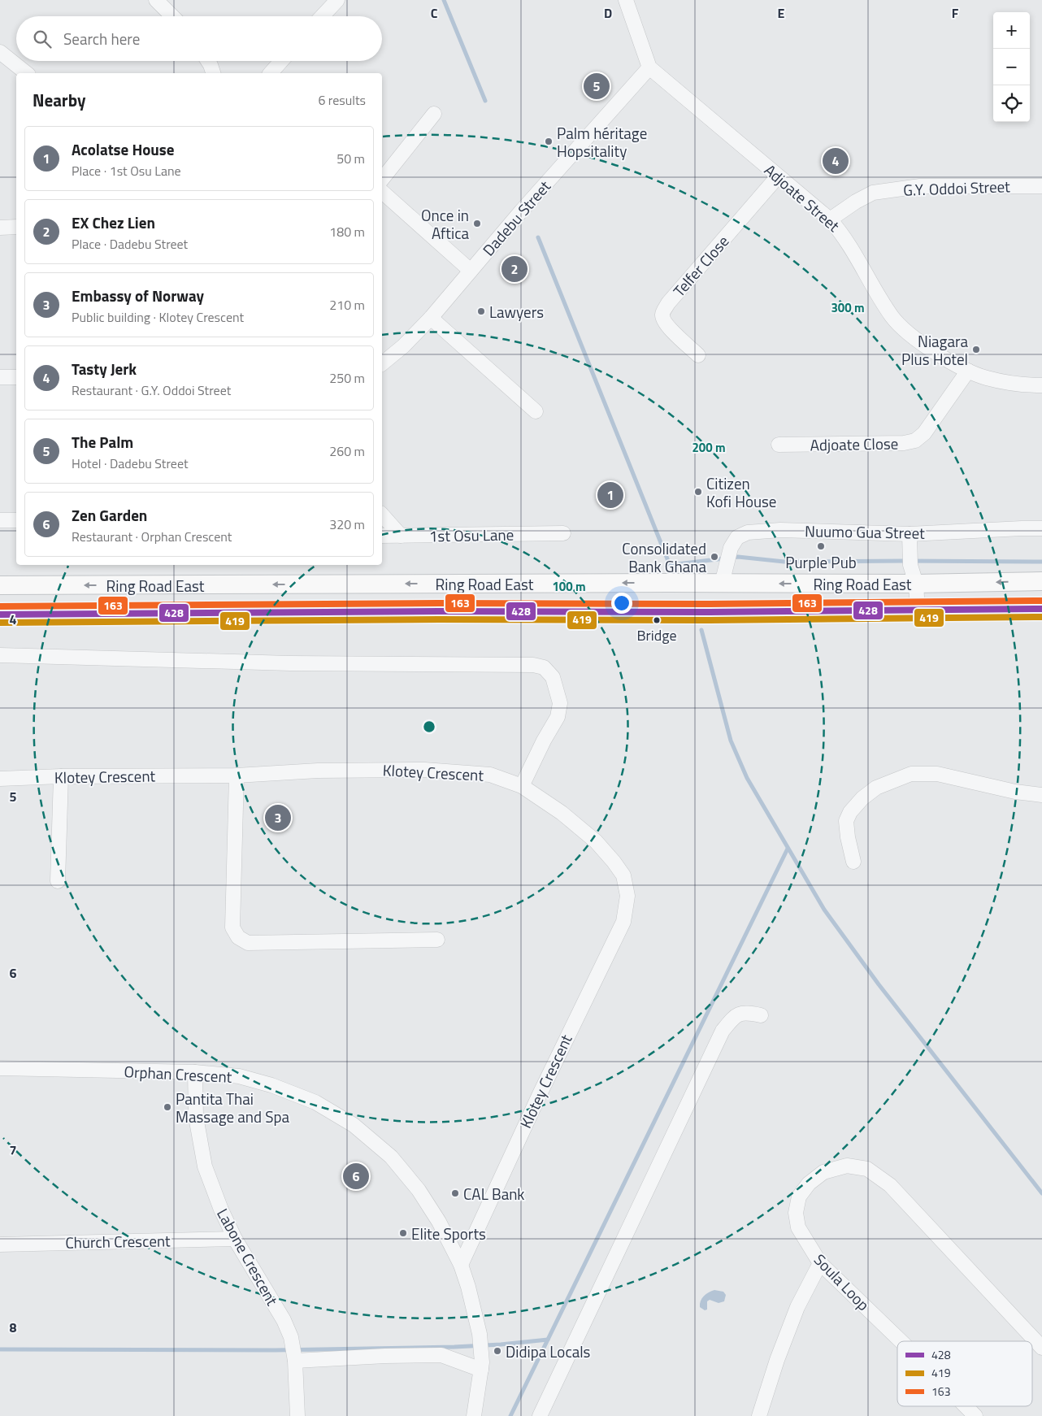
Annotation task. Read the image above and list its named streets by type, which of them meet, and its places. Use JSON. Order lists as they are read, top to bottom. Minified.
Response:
{"streets":{"main road":["Ring Road East"],"street":["G.Y. Oddoi Street","Adjoate Street","Dadebu Street","Telfer Close","Adjoate Close","Nuumo Gua Street","1st Osu Lane","Klotey Crescent","Orphan Crescent","Church Crescent","Labone Crescent","Soula Loop"]},"crossings":[["G.Y. Oddoi Street","Adjoate Street"],["Adjoate Street","Dadebu Street"],["Adjoate Street","Telfer Close"],["Adjoate Street","Adjoate Close"],["Nuumo Gua Street","Ring Road East"],["Klotey Crescent","Orphan Crescent"],["Orphan Crescent","Labone Crescent"],["Church Crescent","Labone Crescent"]],"places":["Palm héritage Hopsitality","Once in Aftica","Lawyers","Niagara Plus Hotel","Citizen Kofi House","Purple Pub","Consolidated Bank Ghana","Bridge","Pantita Thai Massage and Spa","CAL Bank","Elite Sports","Didipa Locals"],"lines":["transit line 163","transit line 428","transit line 419"],"legend":["428","419","163"],"page":{"map_buttons":["+","−"],"search":"Search here","pins":["5","4","2","1","3","6"],"heading":["Nearby","6 results"],"list":[{"mark":"1","name":"Acolatse House","note":"Place · 1st Osu Lane","value":"50 m"},{"mark":"2","name":"EX Chez Lien","note":"Place · Dadebu Street","value":"180 m"},{"mark":"3","name":"Embassy of Norway","note":"Public building · Klotey Crescent","value":"210 m"},{"mark":"4","name":"Tasty Jerk","note":"Restaurant · G.Y. Oddoi Street","value":"250 m"},{"mark":"5","name":"The Palm","note":"Hotel · Dadebu Street","value":"260 m"},{"mark":"6","name":"Zen Garden","note":"Restaurant · Orphan Crescent","value":"320 m"}]},"grid":{"columns":["C","D","E","F"],"rows":["4","5","6","7","8"]},"rings":["300 m","200 m","100 m"]}
